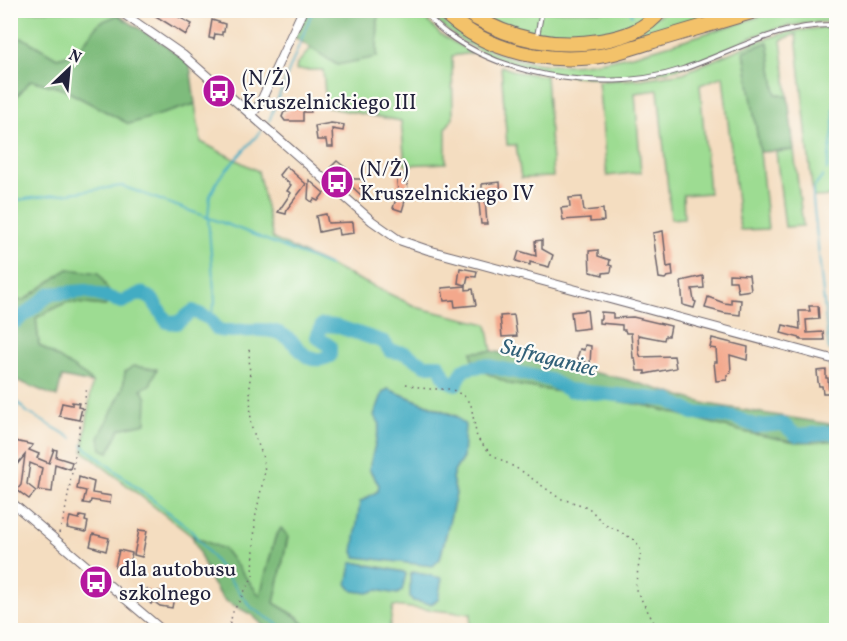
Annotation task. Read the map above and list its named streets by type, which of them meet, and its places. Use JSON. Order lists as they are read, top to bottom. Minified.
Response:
{"water":["Sufraganiec"],"places":{"bus stop":["(N/Ż) Kruszelnickiego III","(N/Ż) Kruszelnickiego IV","dla autobusu szkolnego"]},"north":"top right"}
